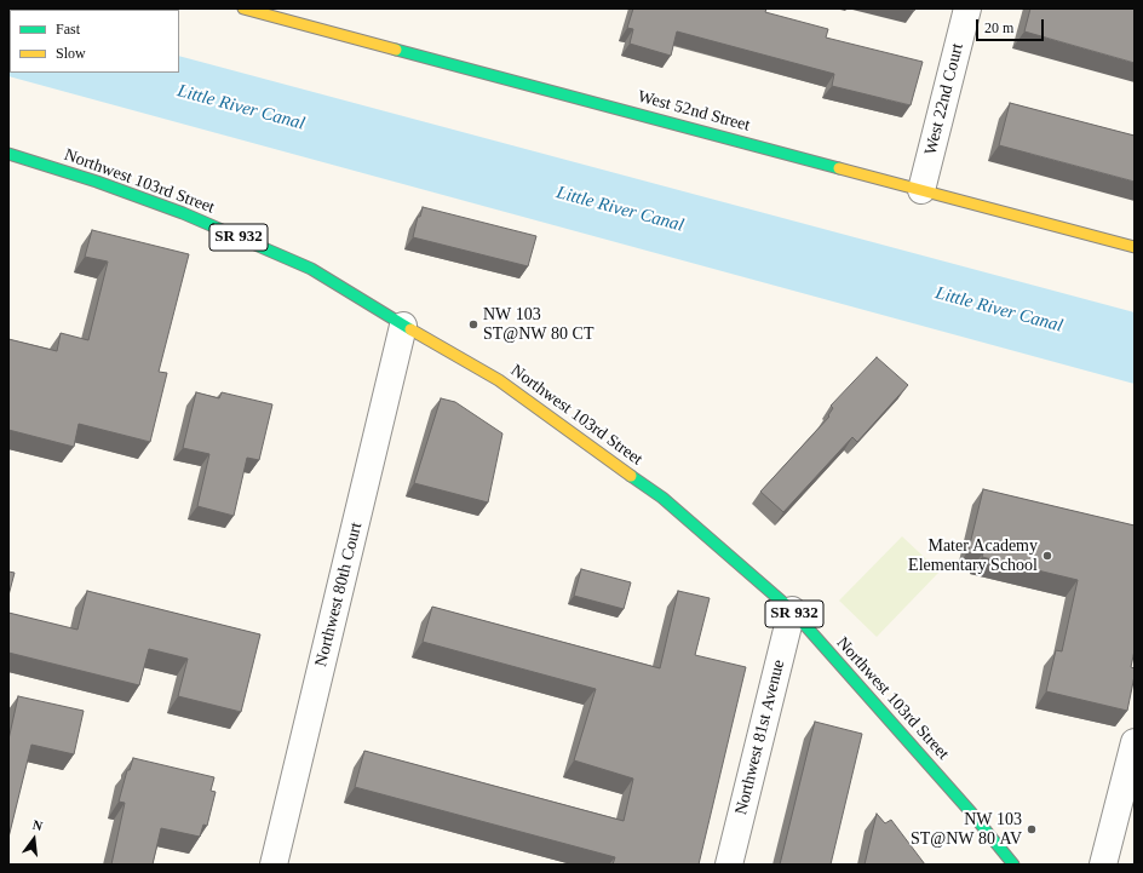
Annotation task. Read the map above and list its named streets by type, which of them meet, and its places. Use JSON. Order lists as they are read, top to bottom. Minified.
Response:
{"streets":{"main road":["West 52nd Street","Northwest 103rd Street","SR 932"],"street":["West 22nd Court","Northwest 80th Court","Northwest 81st Avenue"]},"crossings":[["West 22nd Court","West 52nd Street"],["Northwest 103rd Street","Northwest 80th Court"],["Northwest 103rd Street","Northwest 81st Avenue"]],"water":["Little River Canal"],"places":["NW 103 ST@NW 80 CT","Mater Academy Elementary School","NW 103 ST@NW 80 AV"],"legend":["Fast","Slow"],"scale_bar":"20 m","north":"top"}
